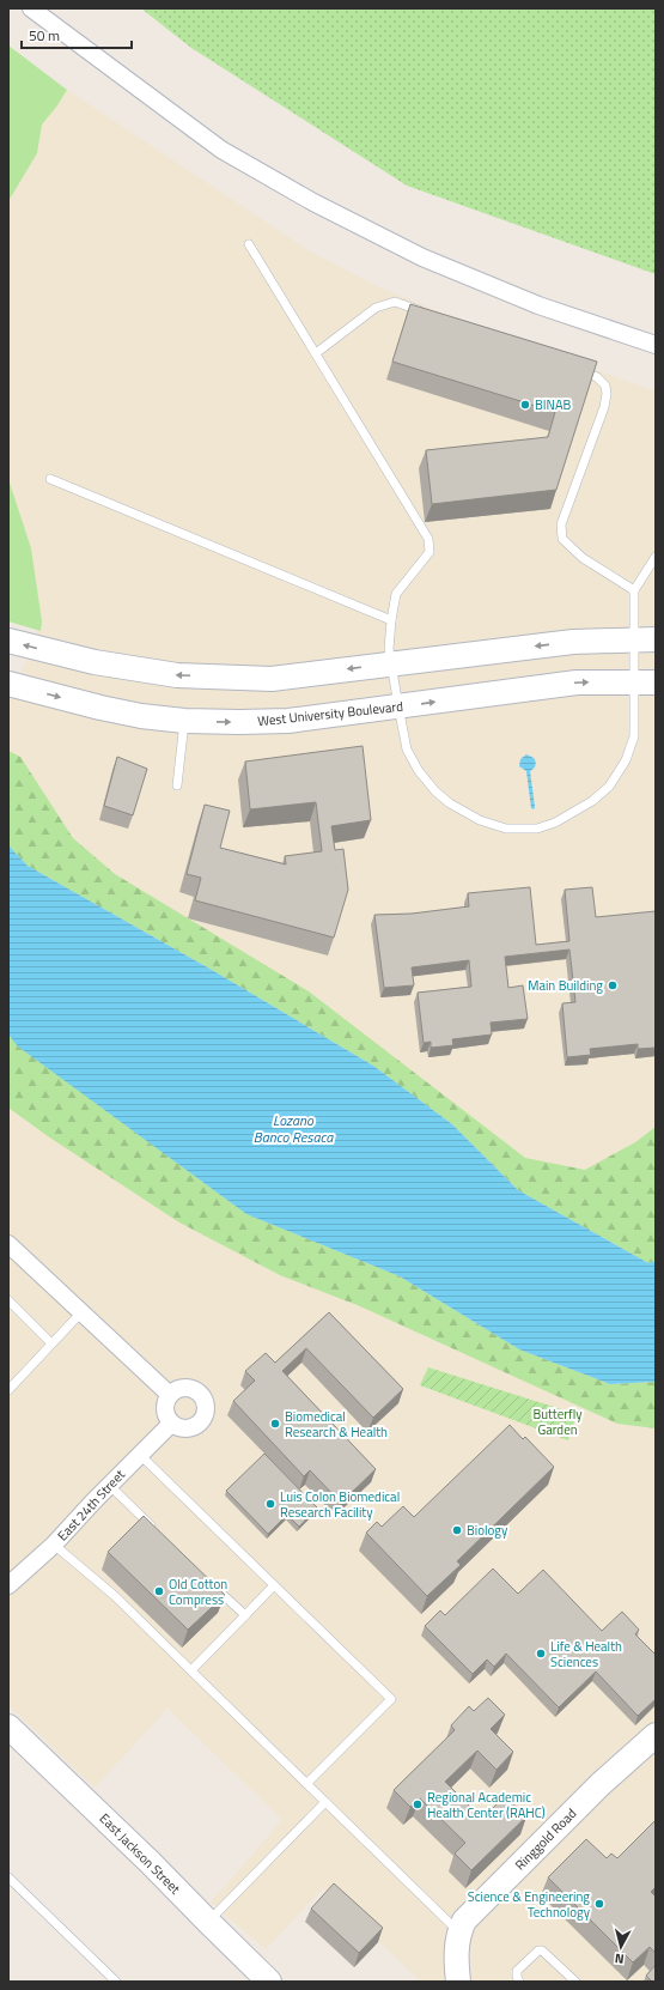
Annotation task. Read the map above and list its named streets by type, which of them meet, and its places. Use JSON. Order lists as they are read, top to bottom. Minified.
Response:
{"streets":{"main road":["West University Boulevard","Ringgold Road","East Jackson Street"],"street":["East 24th Street"]},"water":["Lozano Banco Resaca"],"parks":["Butterfly Garden"],"places":["BINAB","Main Building","Biomedical Research & Health","Luis Colon Biomedical Research Facility","Biology","Old Cotton Compress","Life & Health Sciences","Regional Academic Health Center (RAHC)","Science & Engineering Technology"],"scale_bar":"50 m","north":"bottom"}
